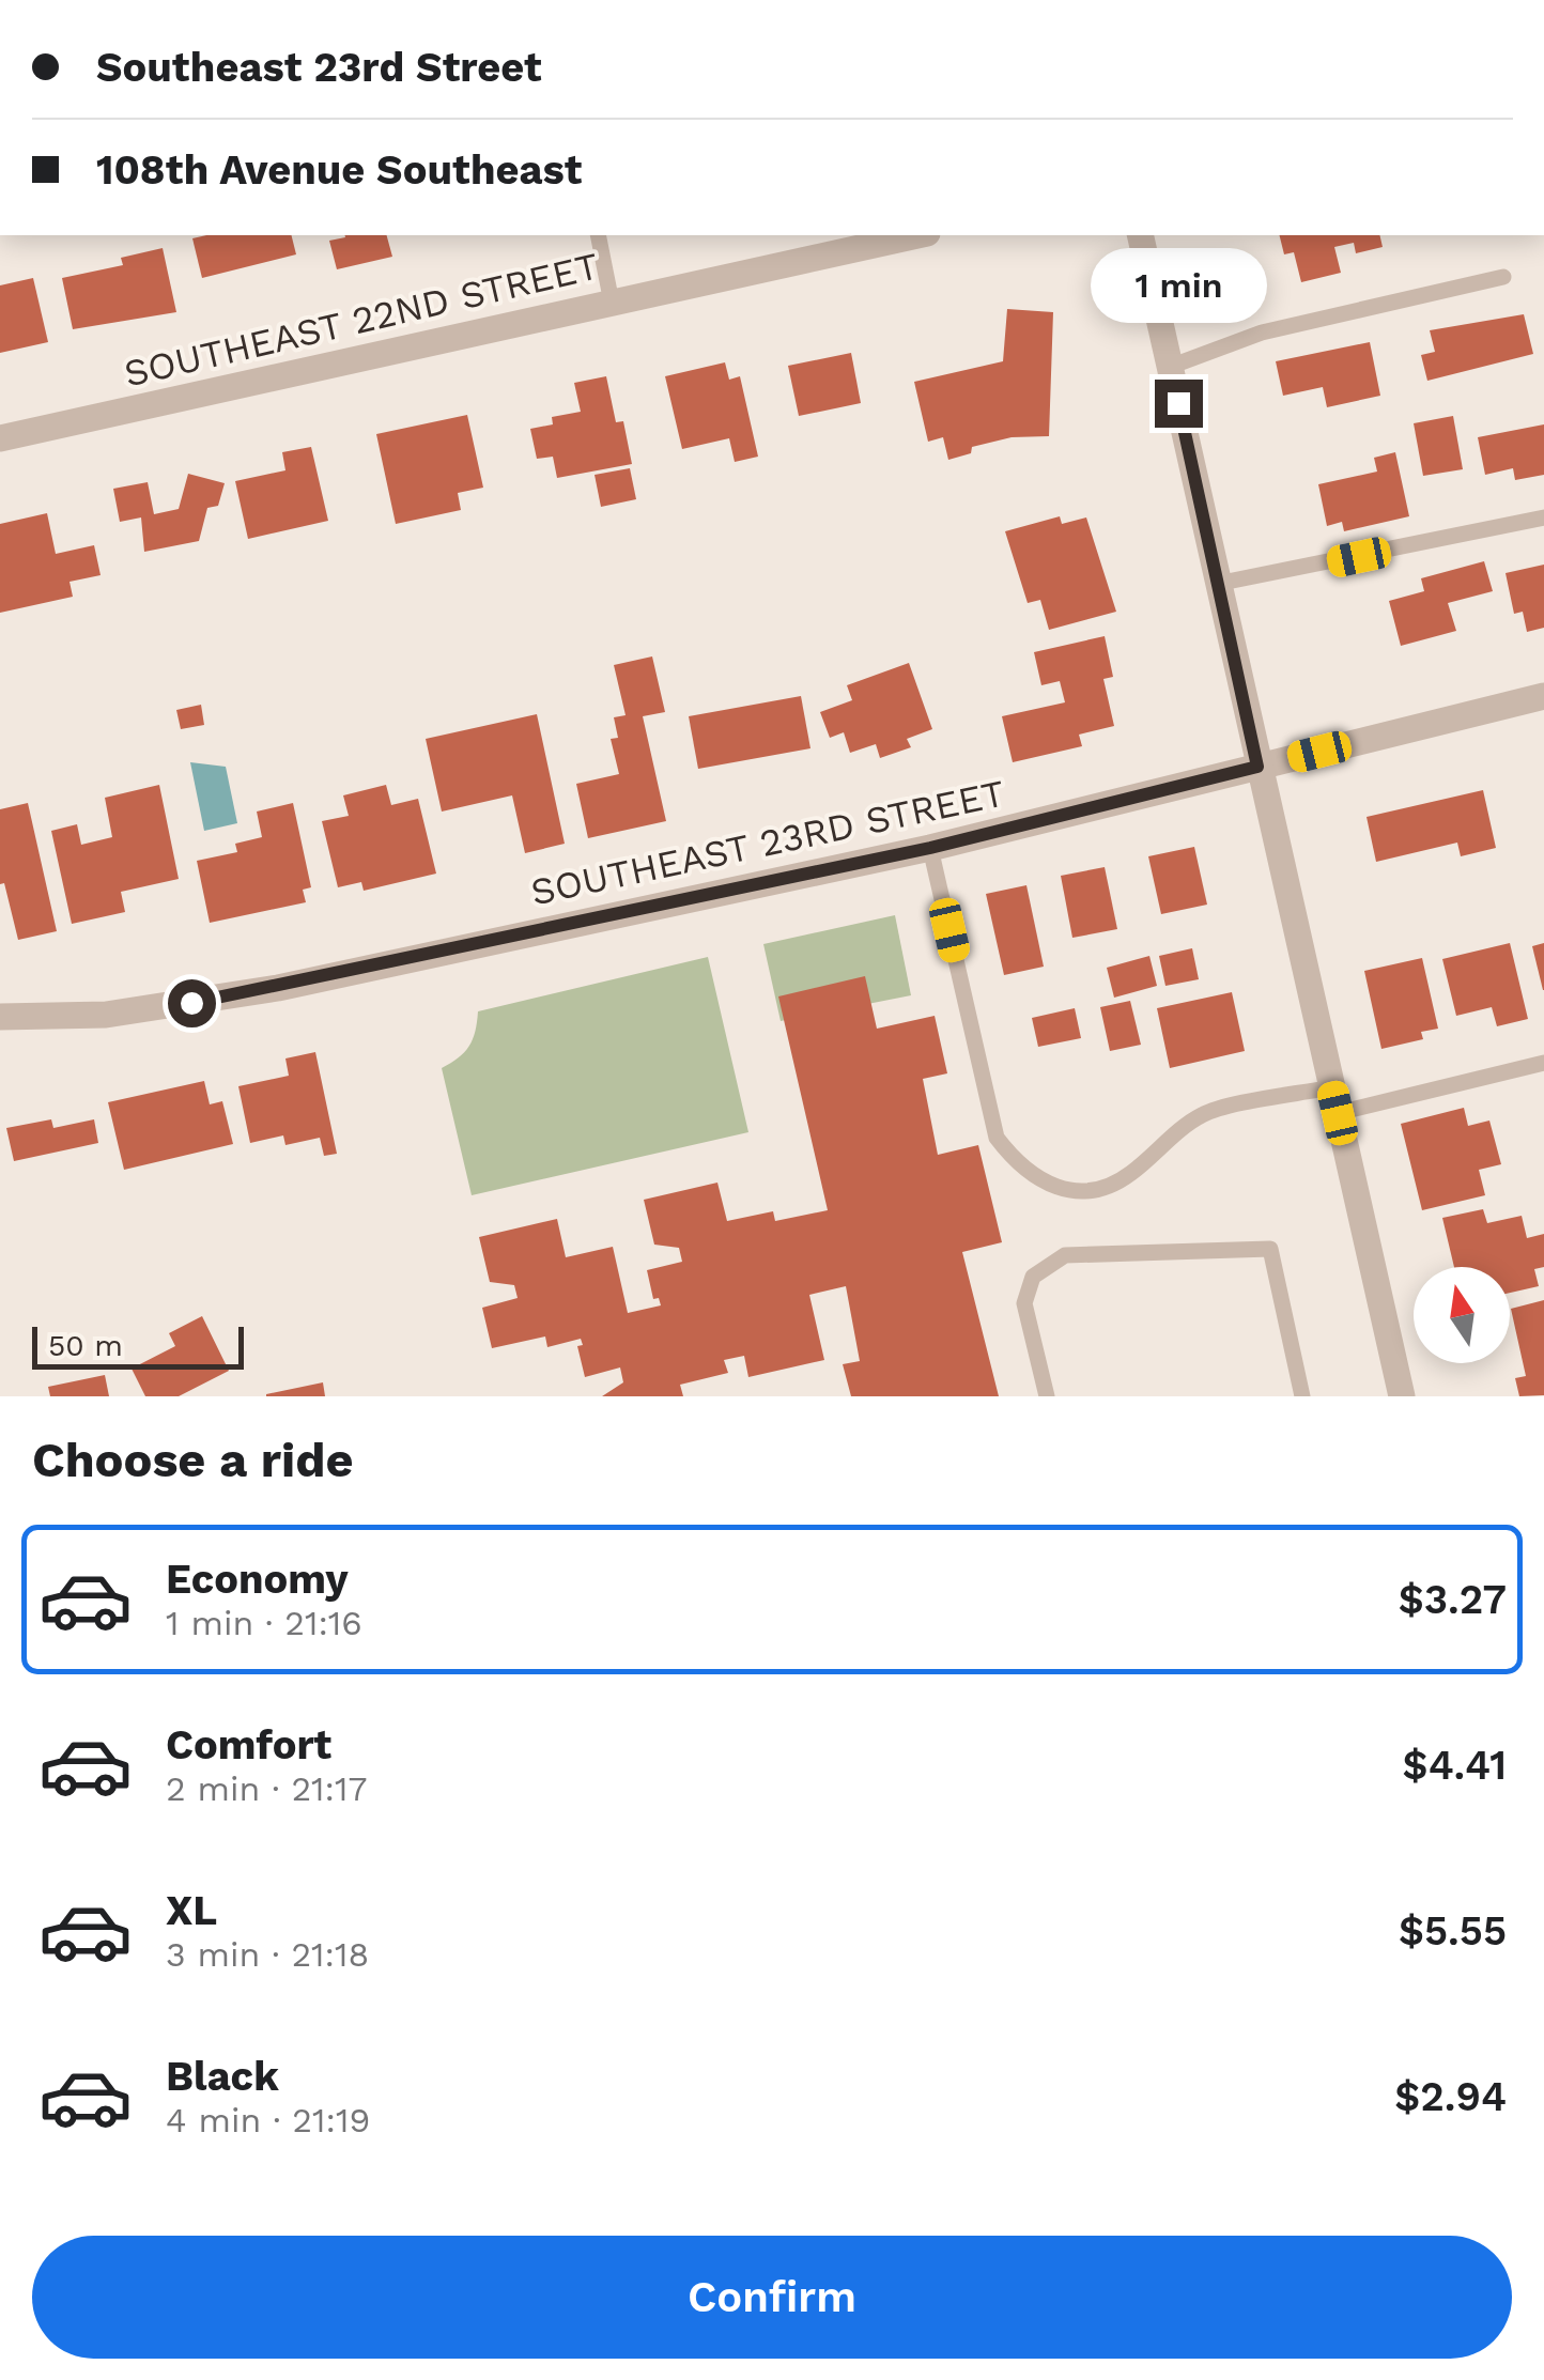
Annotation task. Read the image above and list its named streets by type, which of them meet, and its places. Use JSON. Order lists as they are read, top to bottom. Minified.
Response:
{"streets":{"street":["SOUTHEAST 22ND STREET","SOUTHEAST 23RD STREET"]},"scale_bar":"50 m","north":"top","page":{"banner":["Southeast 23rd Street","108th Avenue Southeast"],"bubble":"1 min","scale":"50 m","heading":"Choose a ride","list":[{"name":"Economy","note":"1 min · 21:16","value":"$3.27"},{"name":"Comfort","note":"2 min · 21:17","value":"$4.41"},{"name":"XL","note":"3 min · 21:18","value":"$5.55"},{"name":"Black","note":"4 min · 21:19","value":"$2.94"}],"buttons":"Confirm"}}
